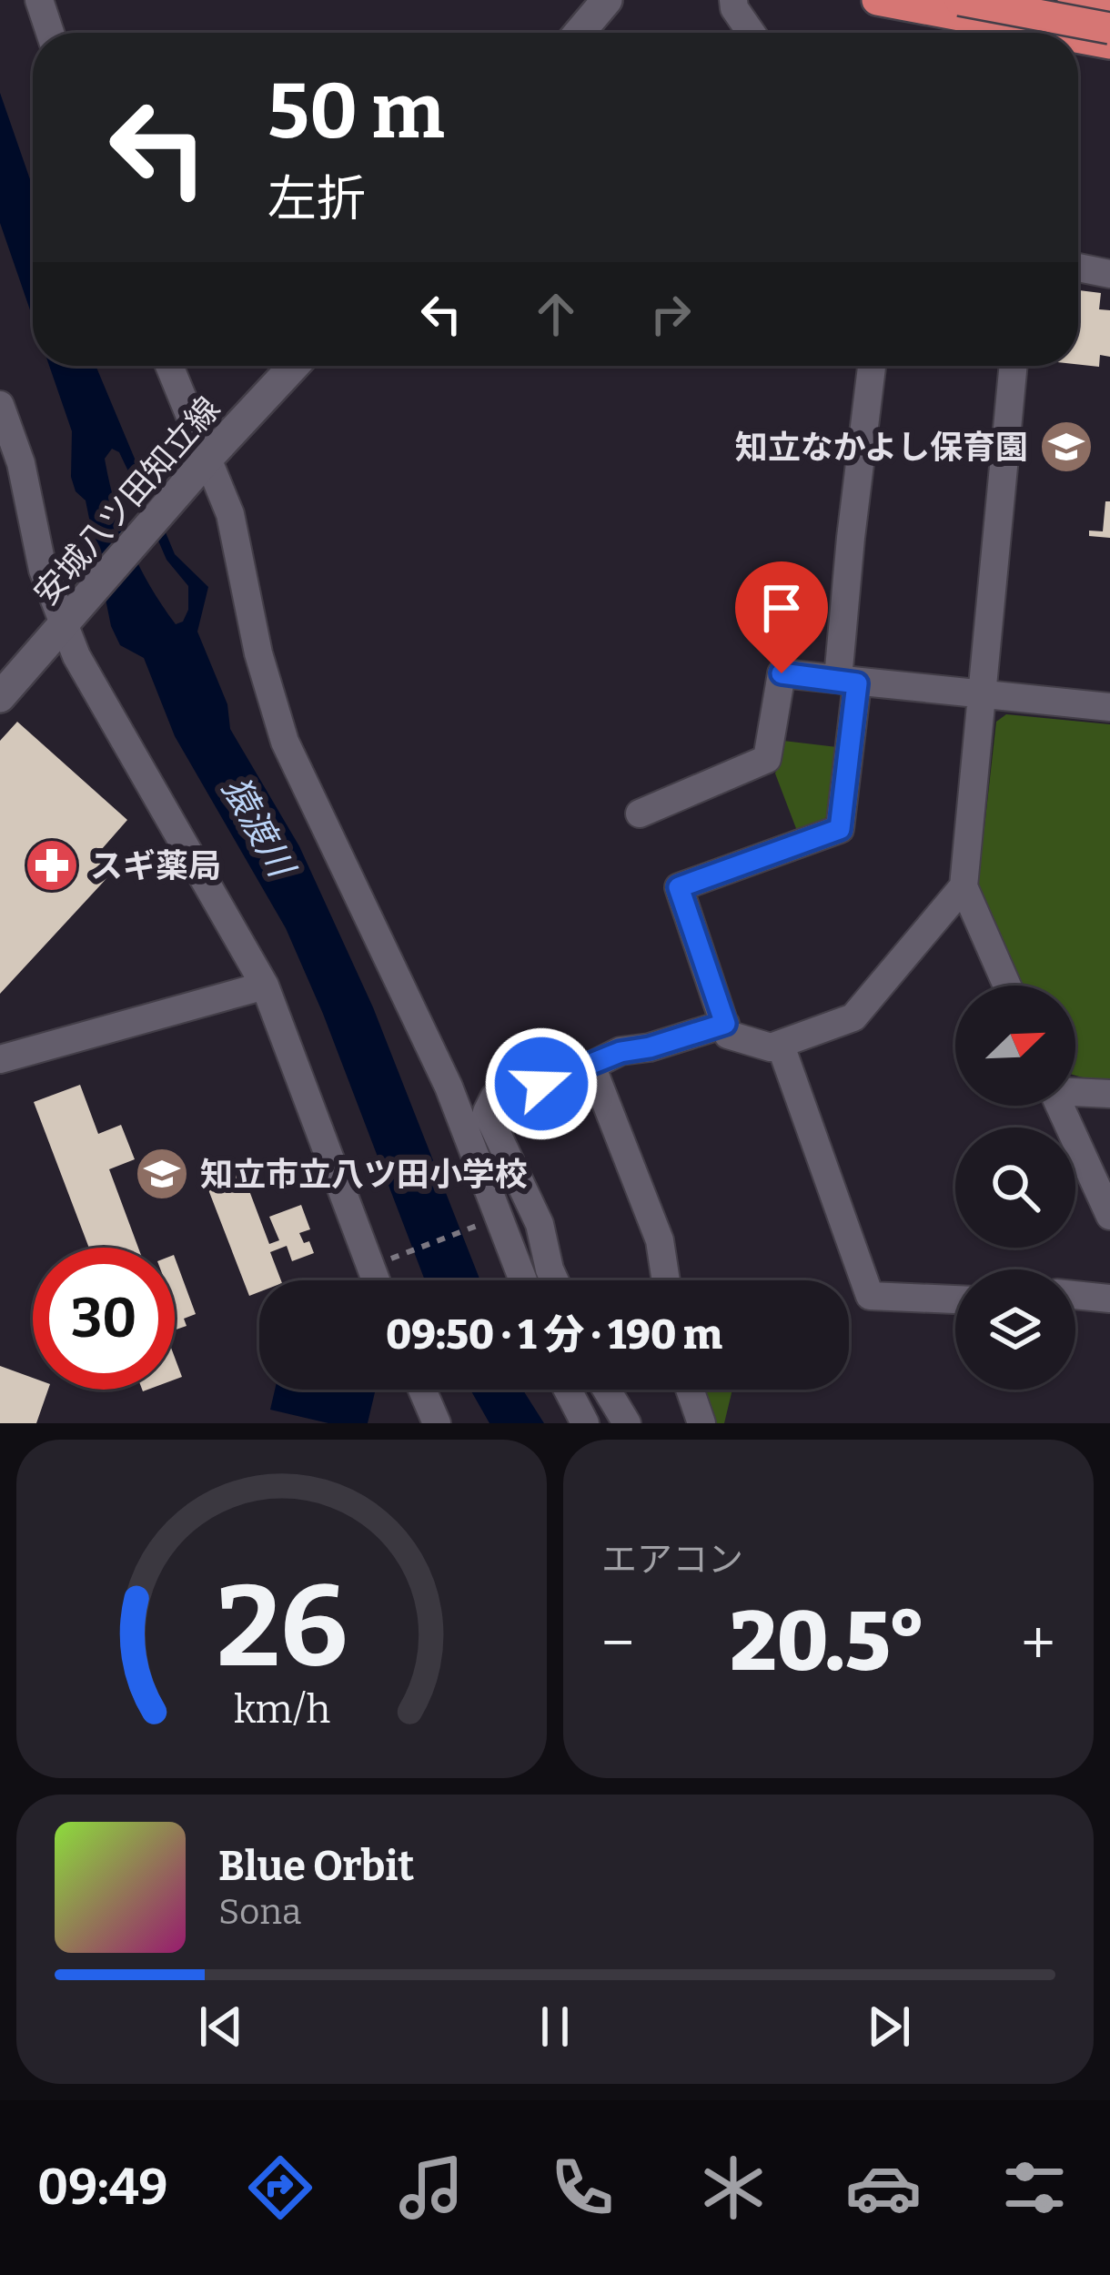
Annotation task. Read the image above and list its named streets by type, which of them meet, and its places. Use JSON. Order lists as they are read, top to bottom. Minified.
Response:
{"streets":{"main road":["安城八ツ田知立線"]},"water":["猿渡川"],"places":{"school or university":["知立なかよし保育園","知立市立八ツ田小学校"],"pharmacy":["スギ薬局"]},"north":"top right","page":{"turn":["50 m","左折"],"limit":"30","trip":"09:50 · 1 分 · 190 m","tile":"エアコン","heat":["−","20.5°","+"],"song":["Blue Orbit","Sona"],"tabs":"09:49","gauge":["26","km/h"]}}
